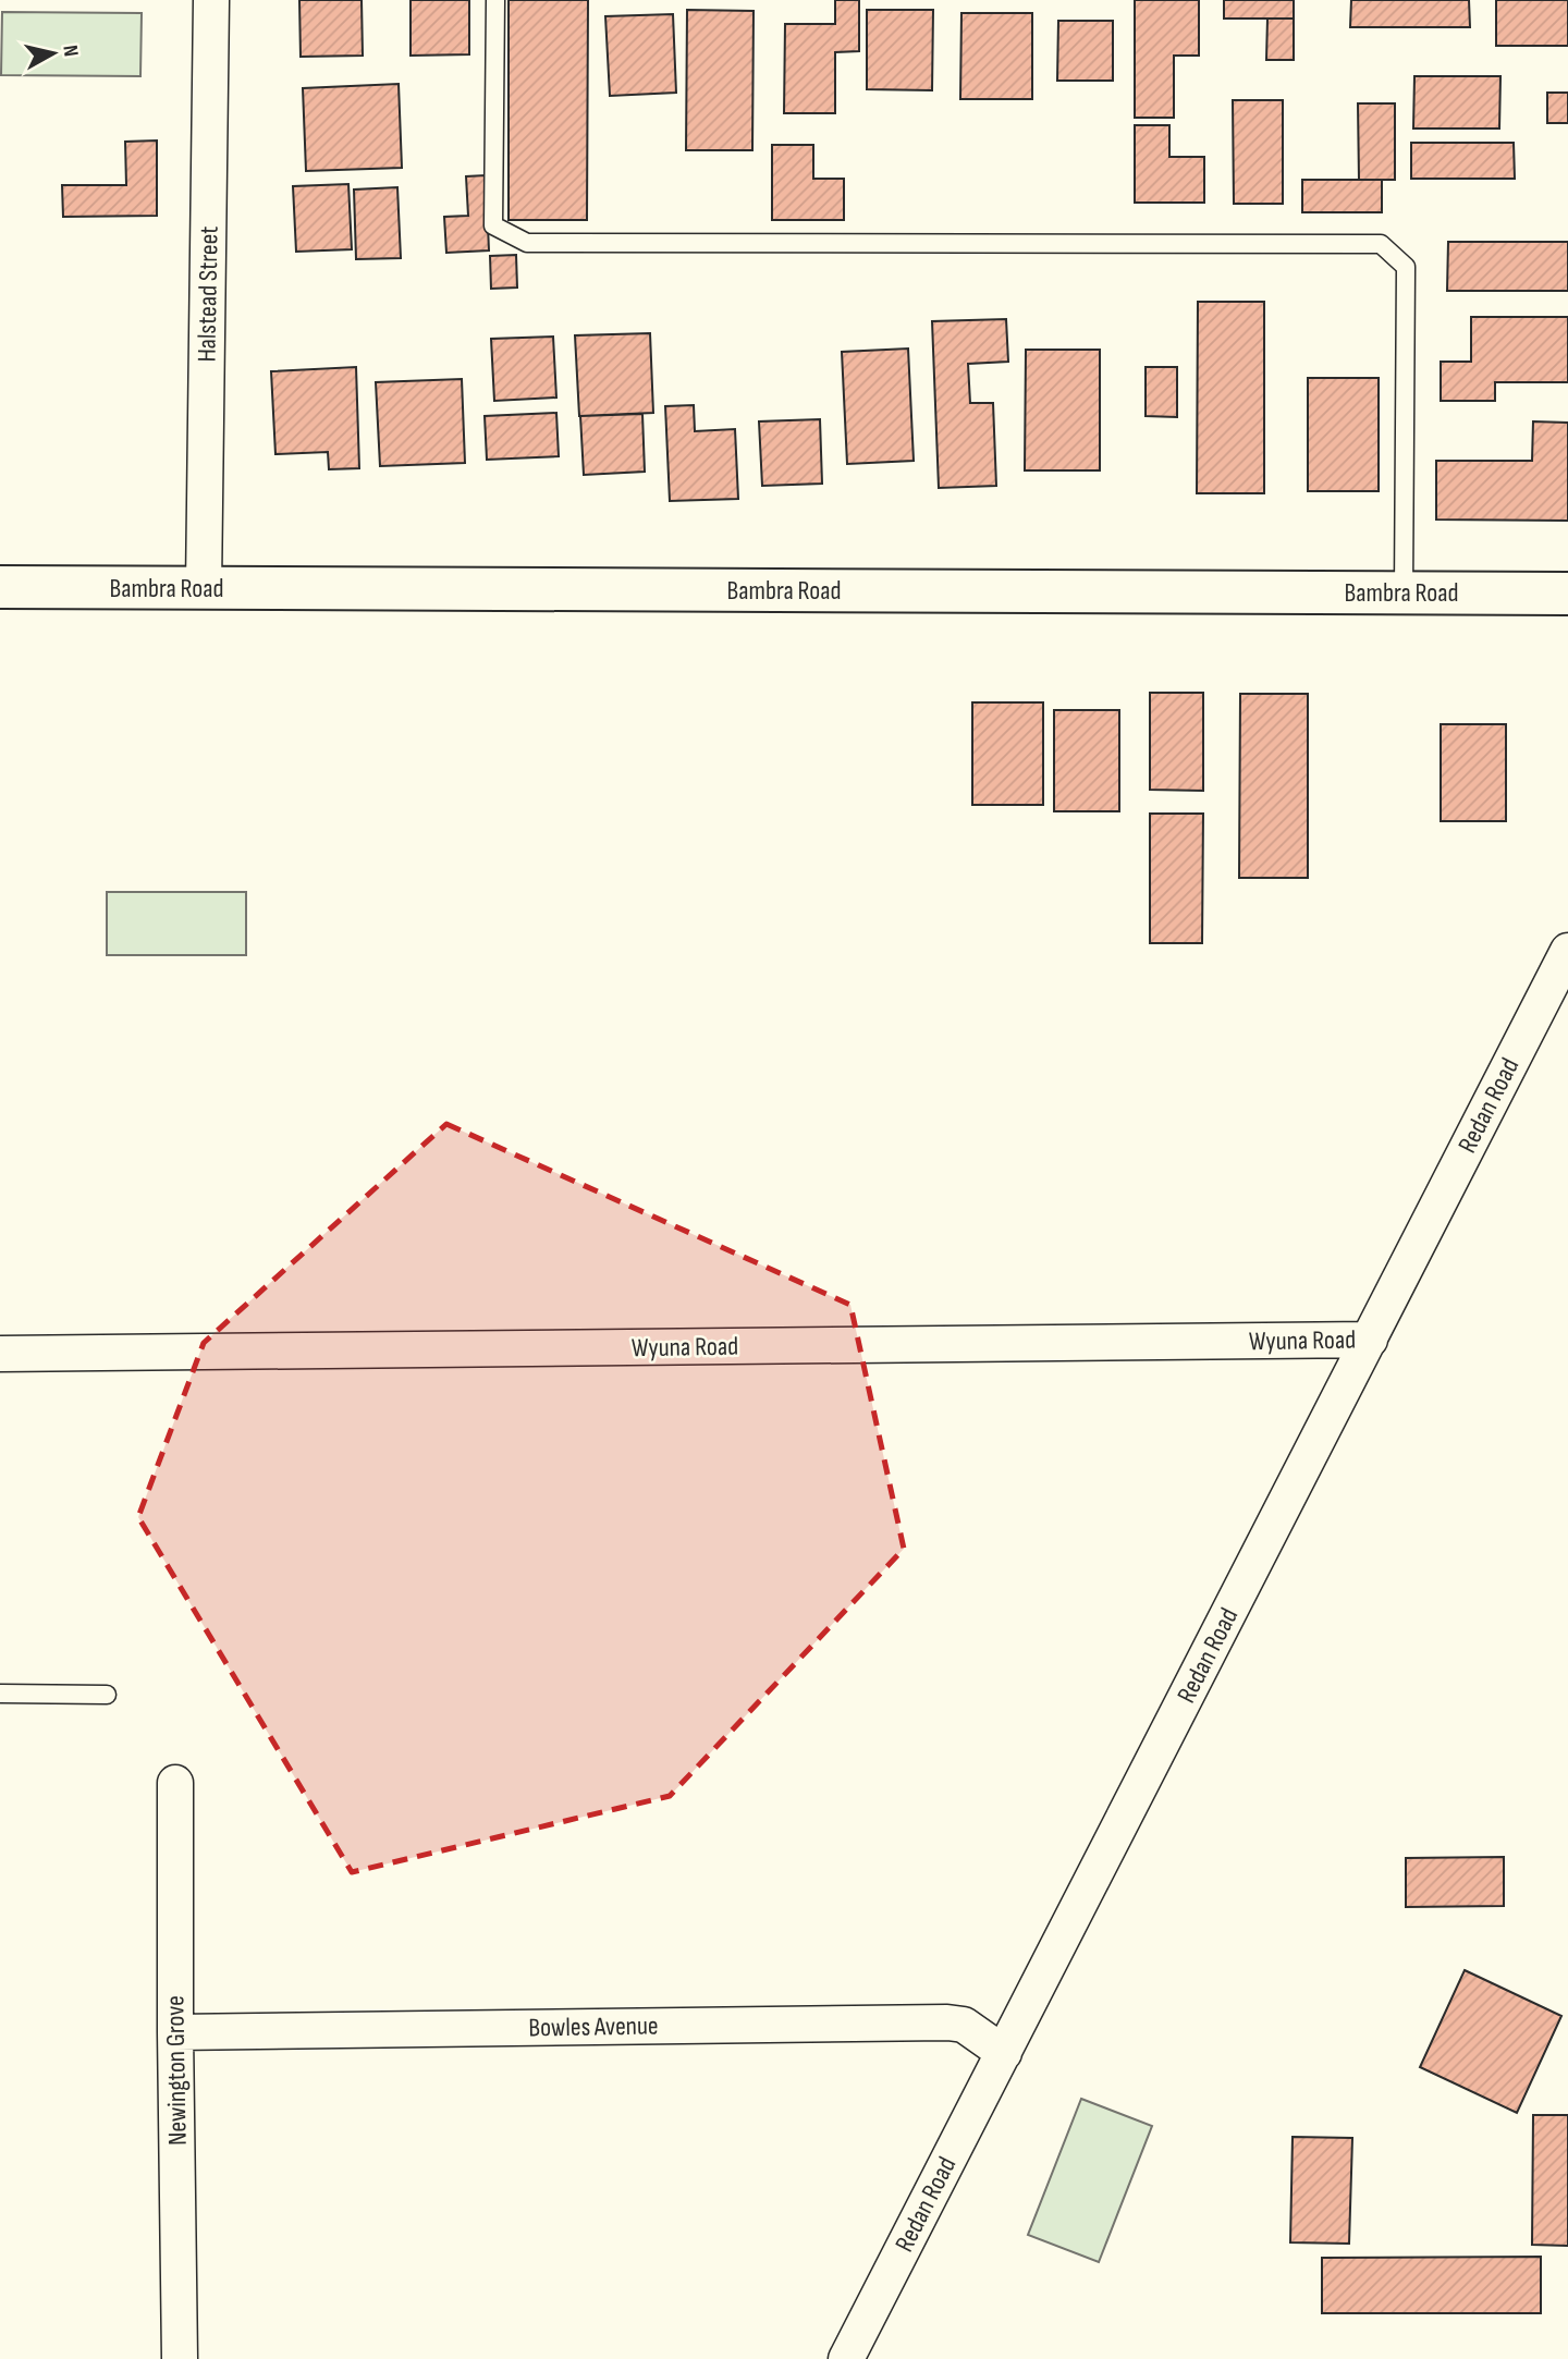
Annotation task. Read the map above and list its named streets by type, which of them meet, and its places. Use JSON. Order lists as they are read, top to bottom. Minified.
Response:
{"streets":{"street":["Halstead Street","Bambra Road","Redan Road","Wyuna Road","Bowles Avenue","Newington Grove"]},"crossings":[["Halstead Street","Bambra Road"],["Redan Road","Wyuna Road"],["Redan Road","Bowles Avenue"],["Bowles Avenue","Newington Grove"]],"north":"right"}
